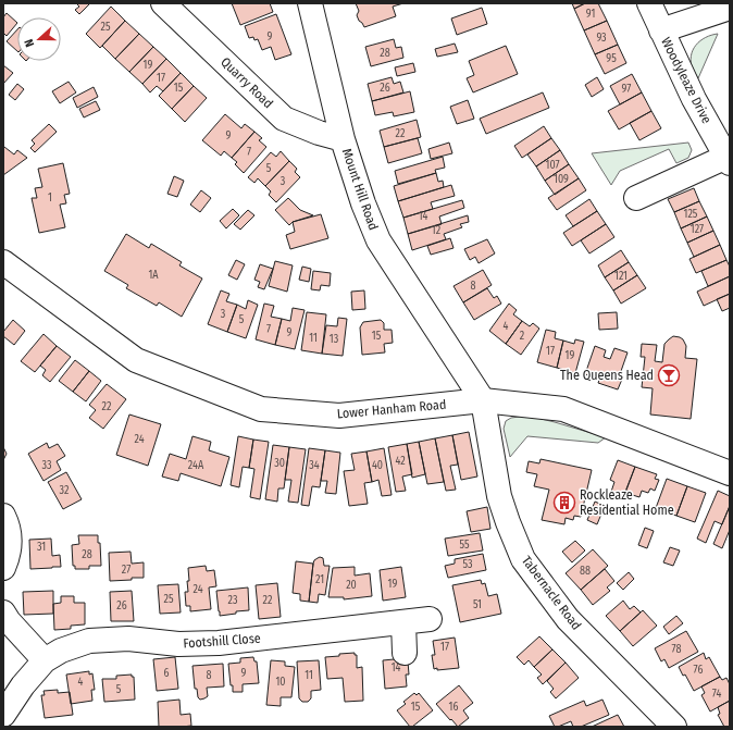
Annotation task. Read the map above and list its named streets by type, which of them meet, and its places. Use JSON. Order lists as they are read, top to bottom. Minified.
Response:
{"streets":{"street":["Woodyleaze Drive","Quarry Road","Mount Hill Road","Lower Hanham Road","Tabernacle Road","Footshill Close"]},"crossings":[["Quarry Road","Mount Hill Road"],["Mount Hill Road","Lower Hanham Road"],["Mount Hill Road","Tabernacle Road"],["Lower Hanham Road","Tabernacle Road"]],"places":{"bar":["The Queens Head"],"building":["Rockleaze Residential Home"]},"house_numbers":["91","25","9","93","28","95","19","17","15","26","97","22","9","7","107","5","109","3","1","125","14","127","12","1A","121","8","3","5","4","7","9","15","2","11","13","17","19","22","24","42","30","33","24A","34","40","32","55","31","28","53","27","88","21","19","20","24","25","23","22","51","26","17","78","14","76","6","9","8","11","4","10","5","74","15","16"],"north":"left"}
